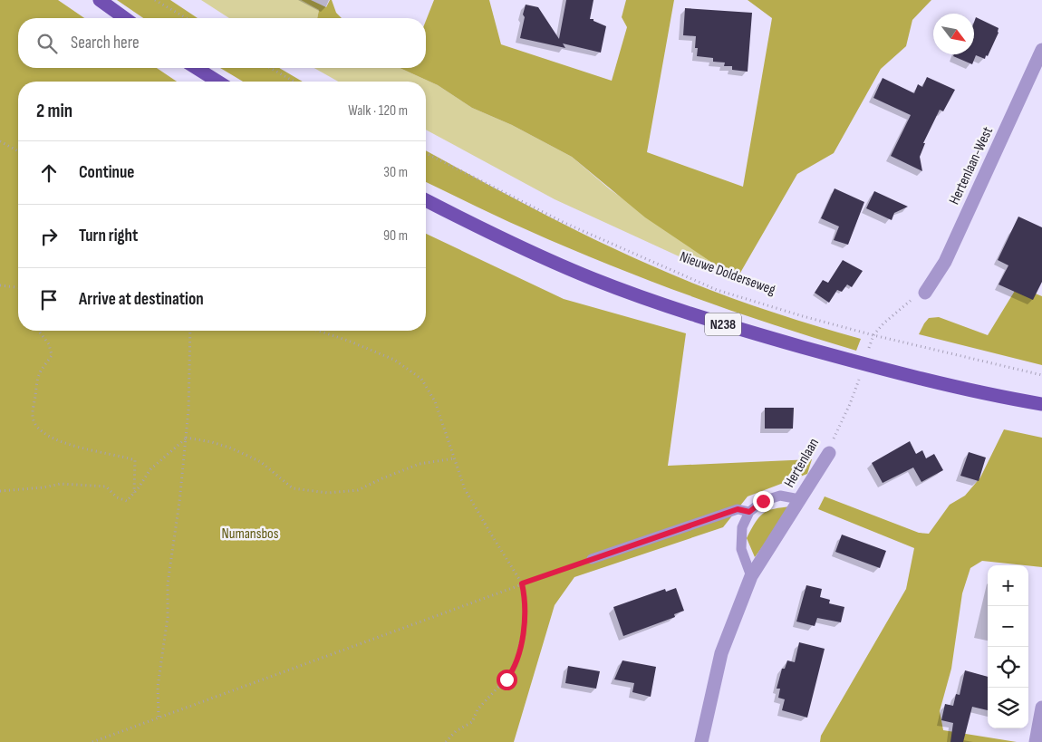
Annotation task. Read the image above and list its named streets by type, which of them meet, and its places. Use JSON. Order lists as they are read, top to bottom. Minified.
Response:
{"streets":{"main road":["N238"],"street":["Hertenlaan-West","Hertenlaan"],"path":["Nieuwe Dolderseweg"]},"crossings":[["Hertenlaan-West","Hertenlaan"],["Nieuwe Dolderseweg","Hertenlaan"],["N238","Hertenlaan"]],"parks":["Numansbos"],"north":"bottom right","page":{"search":"Search here","heading":["2 min","Walk · 120 m"],"list":[["Continue","30 m"],["Turn right","90 m"],"Arrive at destination"],"map_buttons":["+","−"]}}
